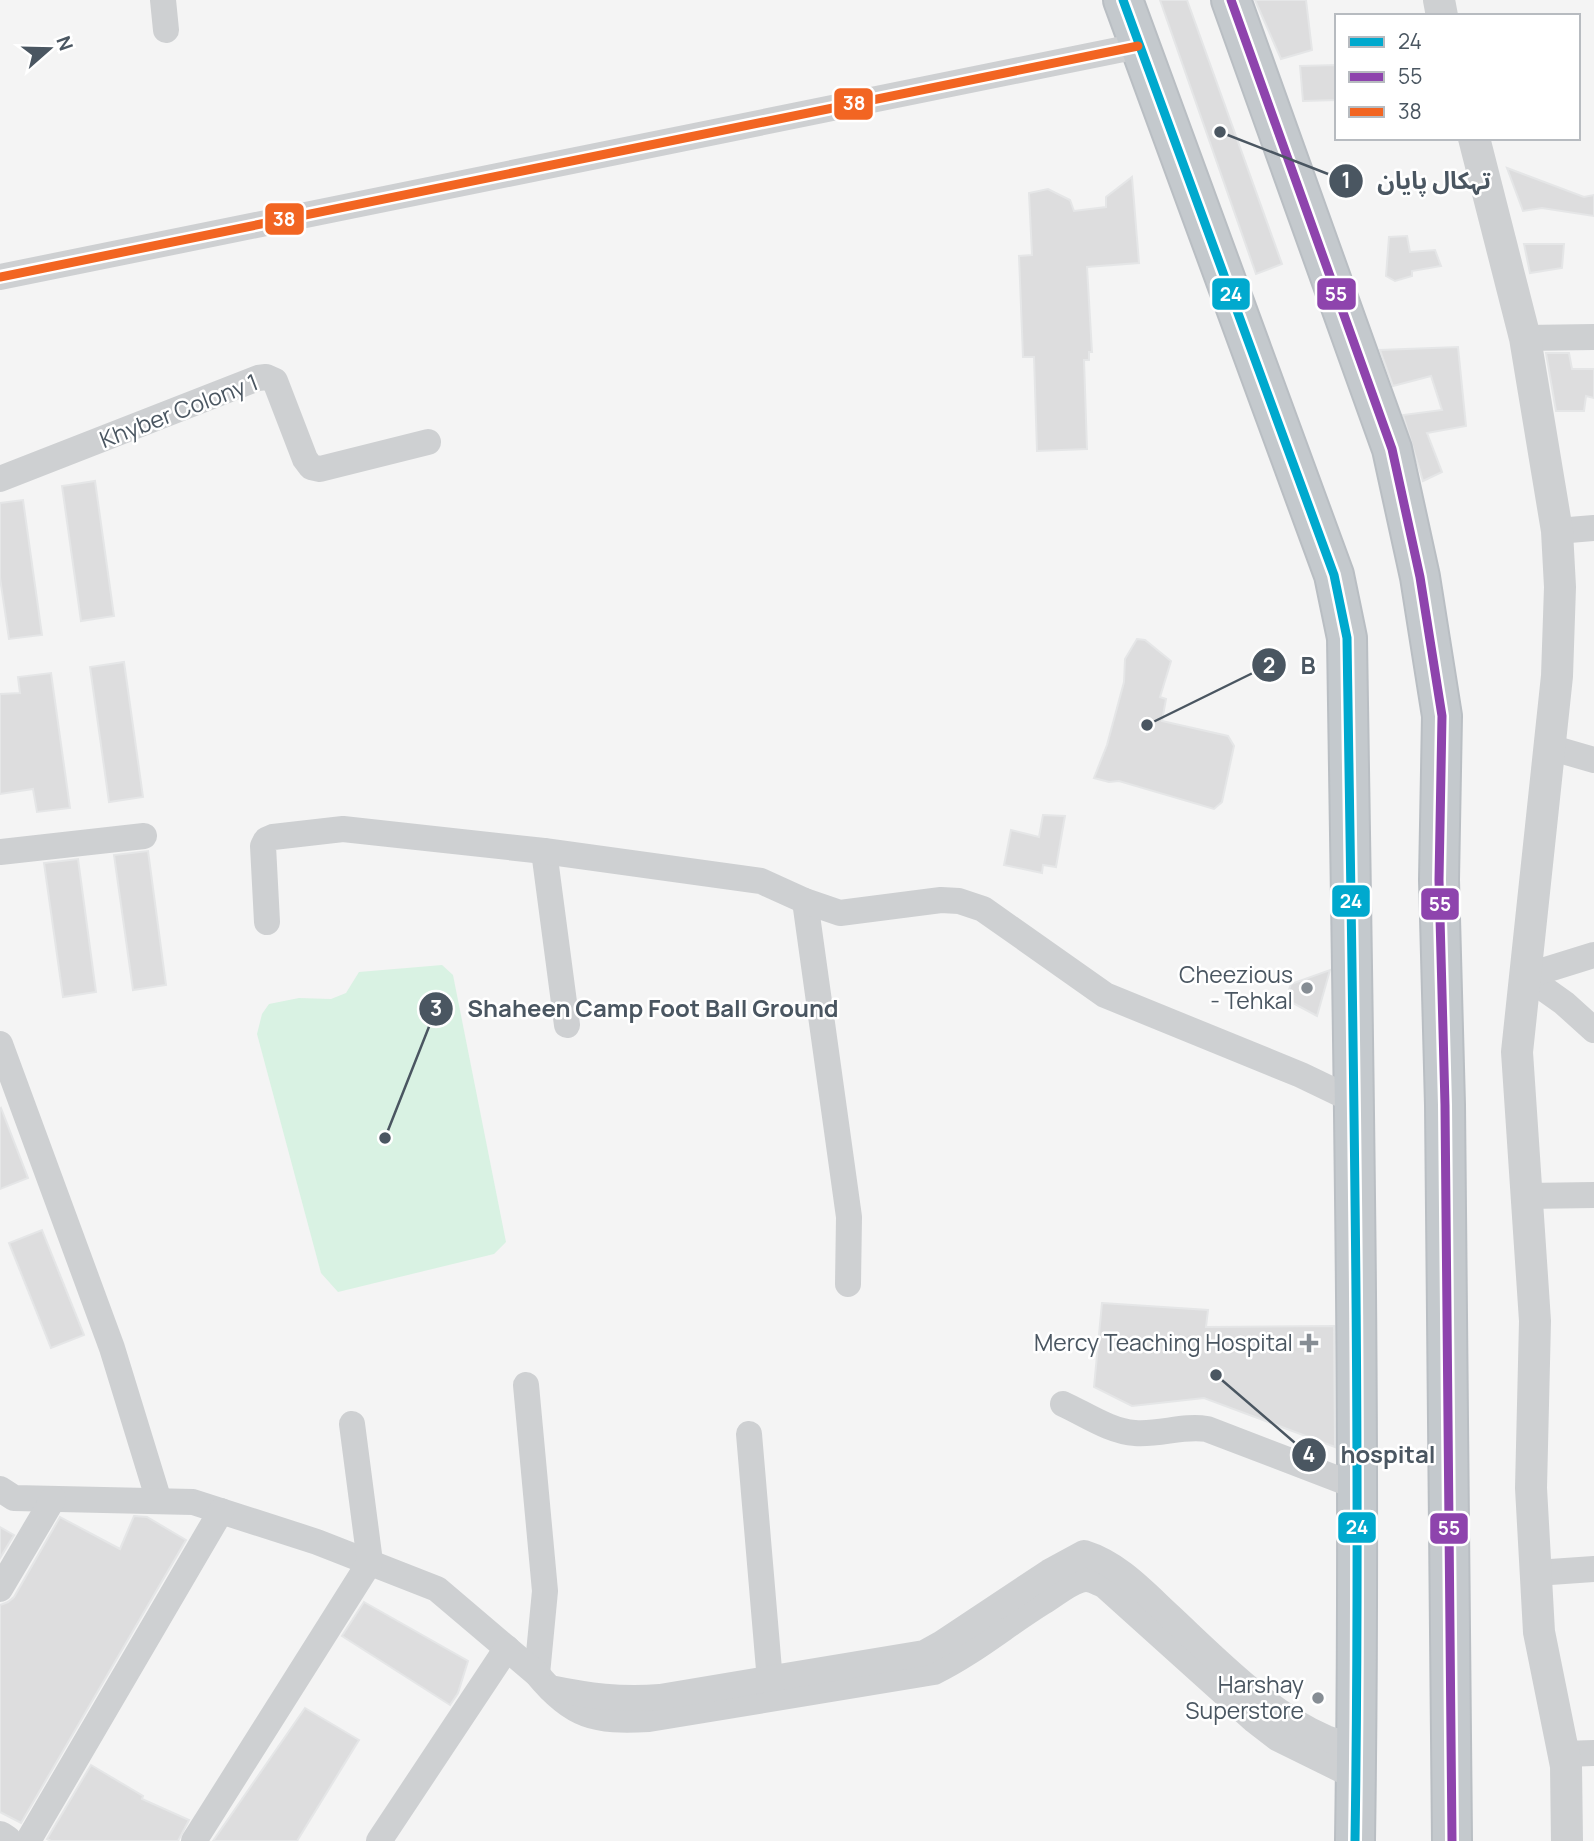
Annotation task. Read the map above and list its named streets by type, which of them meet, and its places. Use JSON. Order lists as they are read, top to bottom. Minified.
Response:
{"streets":{"street":["Khyber Colony 1"]},"places":{"other":["تہکال پایان","B","Cheezious - Tehkal","Shaheen Camp Foot Ball Ground","hospital","Harshay Superstore"],"health":["Mercy Teaching Hospital"]},"lines":["transit line 24","transit line 55","transit line 38"],"legend":["24","55","38"],"north":"right"}
